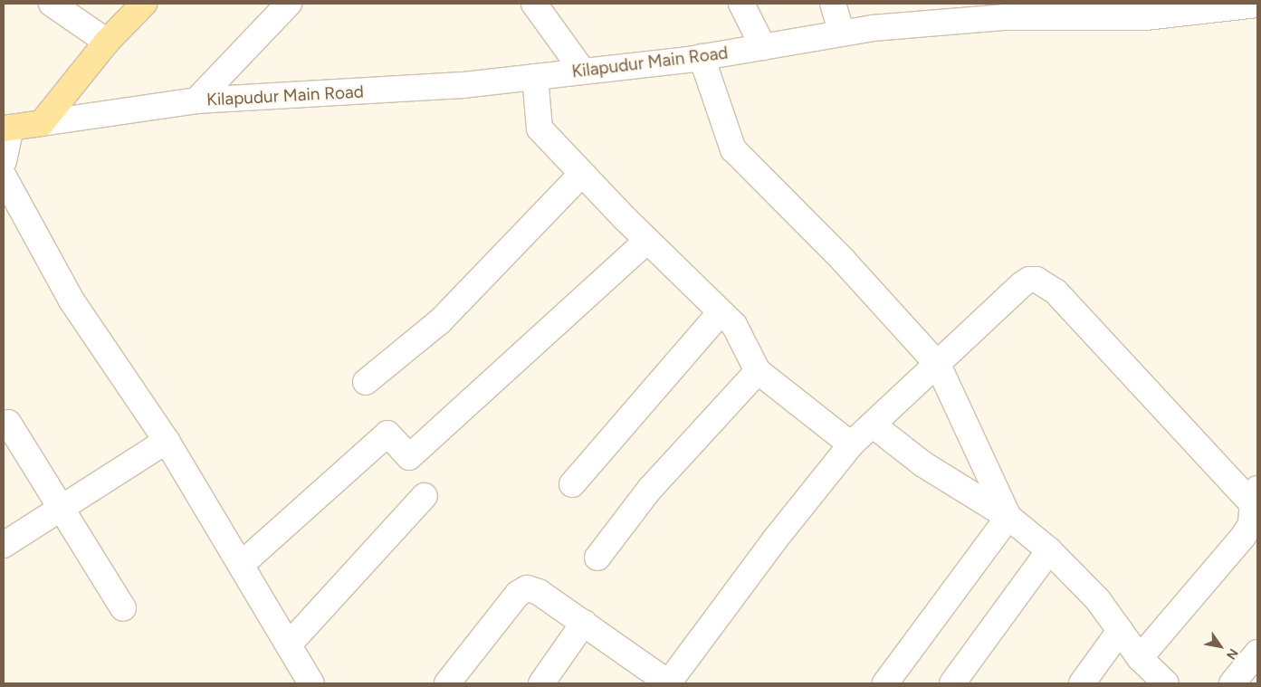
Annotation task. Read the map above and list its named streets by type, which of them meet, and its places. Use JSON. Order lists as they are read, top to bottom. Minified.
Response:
{"streets":{"street":["Kilapudur Main Road"]},"north":"bottom right"}
